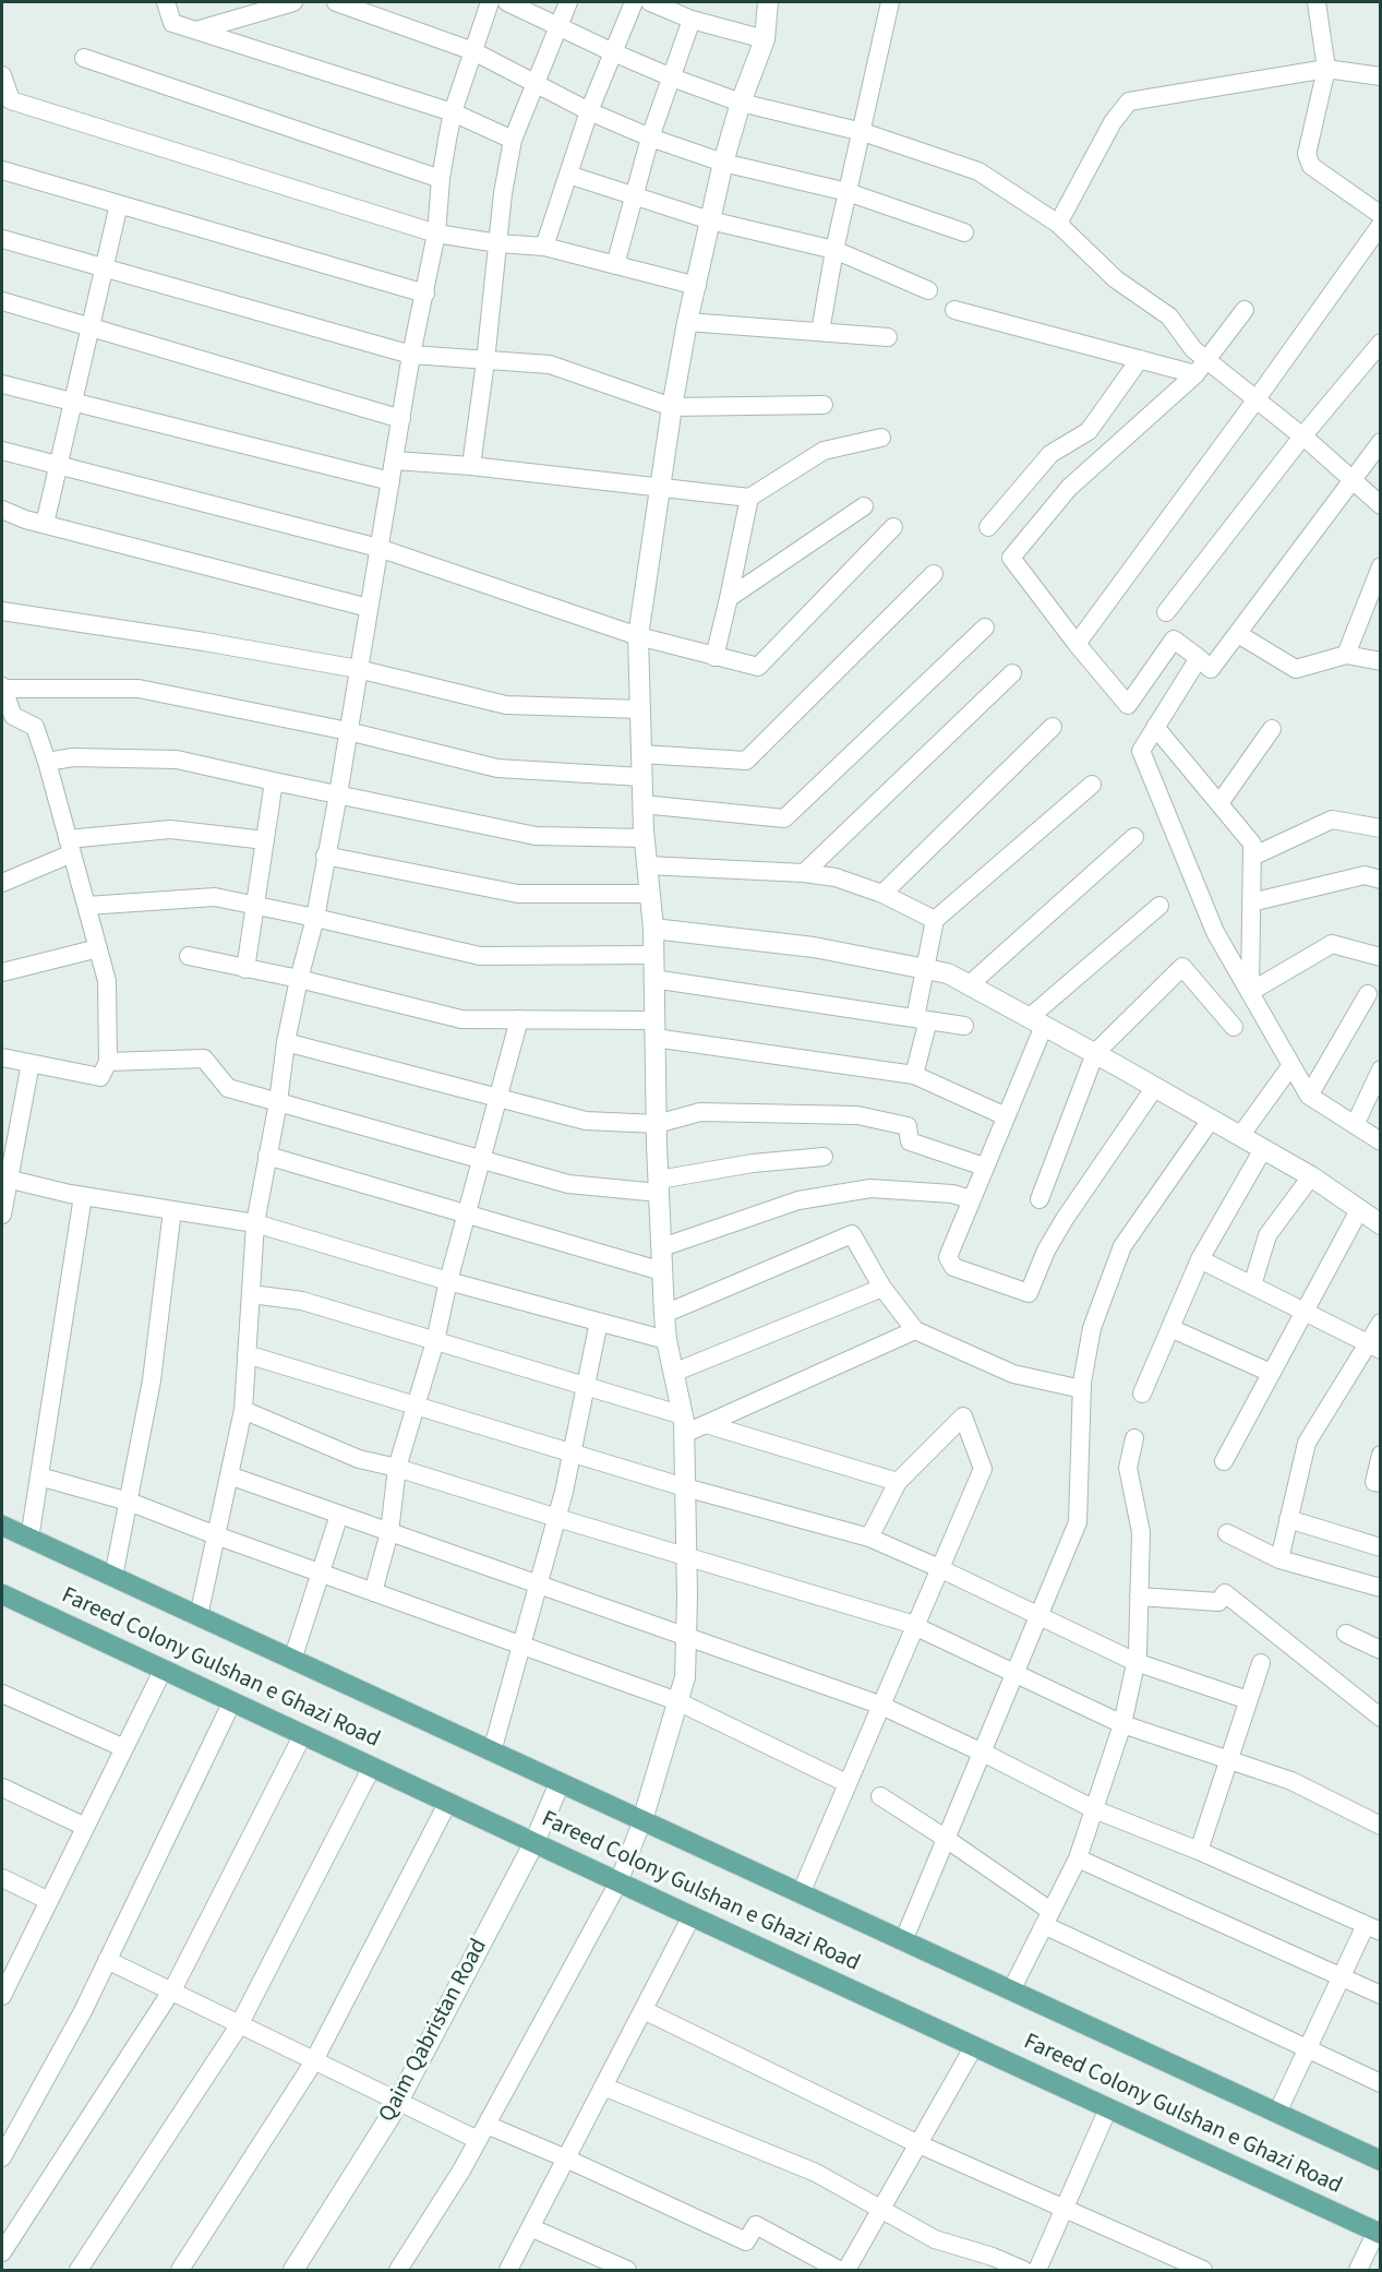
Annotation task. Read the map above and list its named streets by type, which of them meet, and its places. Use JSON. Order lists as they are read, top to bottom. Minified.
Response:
{"streets":{"main road":["Fareed Colony Gulshan e Ghazi Road","Qaim Qabristan Road"]},"crossings":[["Fareed Colony Gulshan e Ghazi Road","Qaim Qabristan Road"]]}
